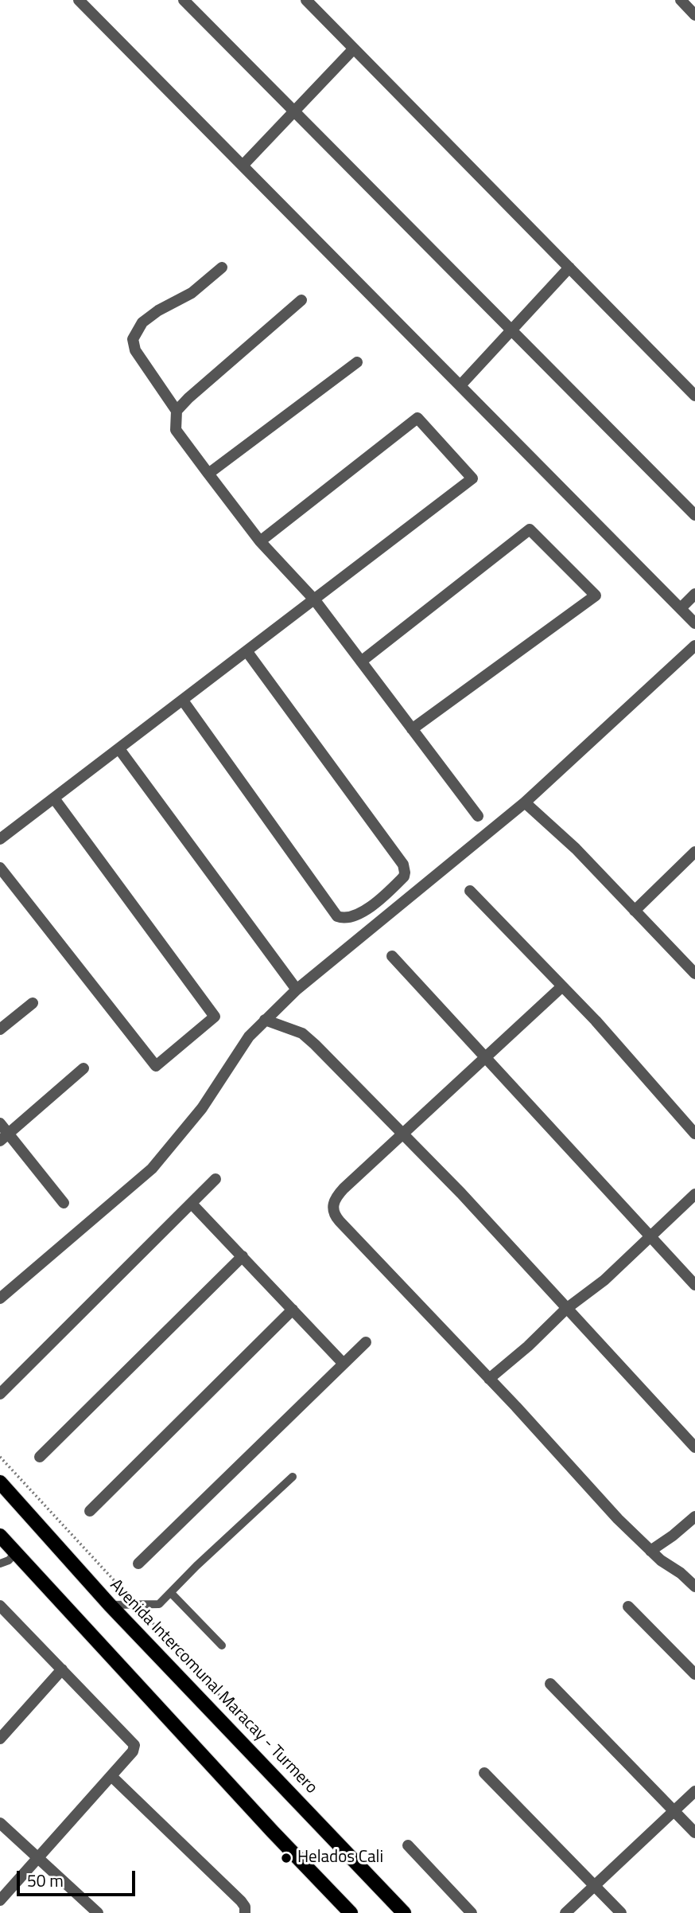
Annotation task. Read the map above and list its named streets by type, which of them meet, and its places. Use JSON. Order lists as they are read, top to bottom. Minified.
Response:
{"streets":{"main road":["Avenida Intercomunal Maracay - Turmero"]},"places":["Helados Cali"],"scale_bar":"50 m"}
